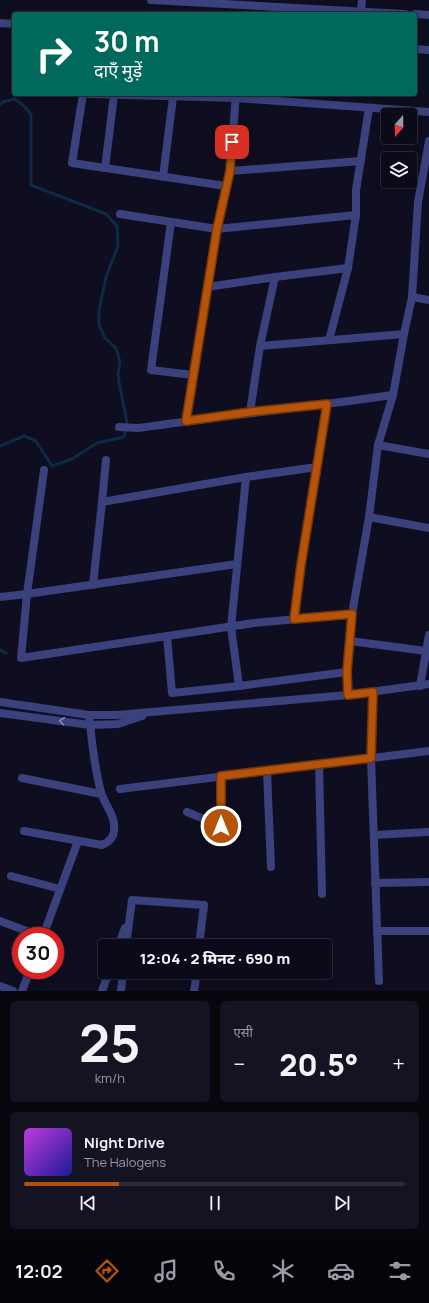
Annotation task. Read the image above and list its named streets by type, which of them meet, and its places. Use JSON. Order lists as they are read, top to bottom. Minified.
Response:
{"north":"bottom","page":{"turn":["30 m","दाएँ मुड़ें"],"limit":"30","trip":"12:04 · 2 मिनट · 690 m","tile":[["25","km/h"],"एसी"],"heat":["−","20.5°","+"],"song":["Night Drive","The Halogens"],"tabs":"12:02"}}
